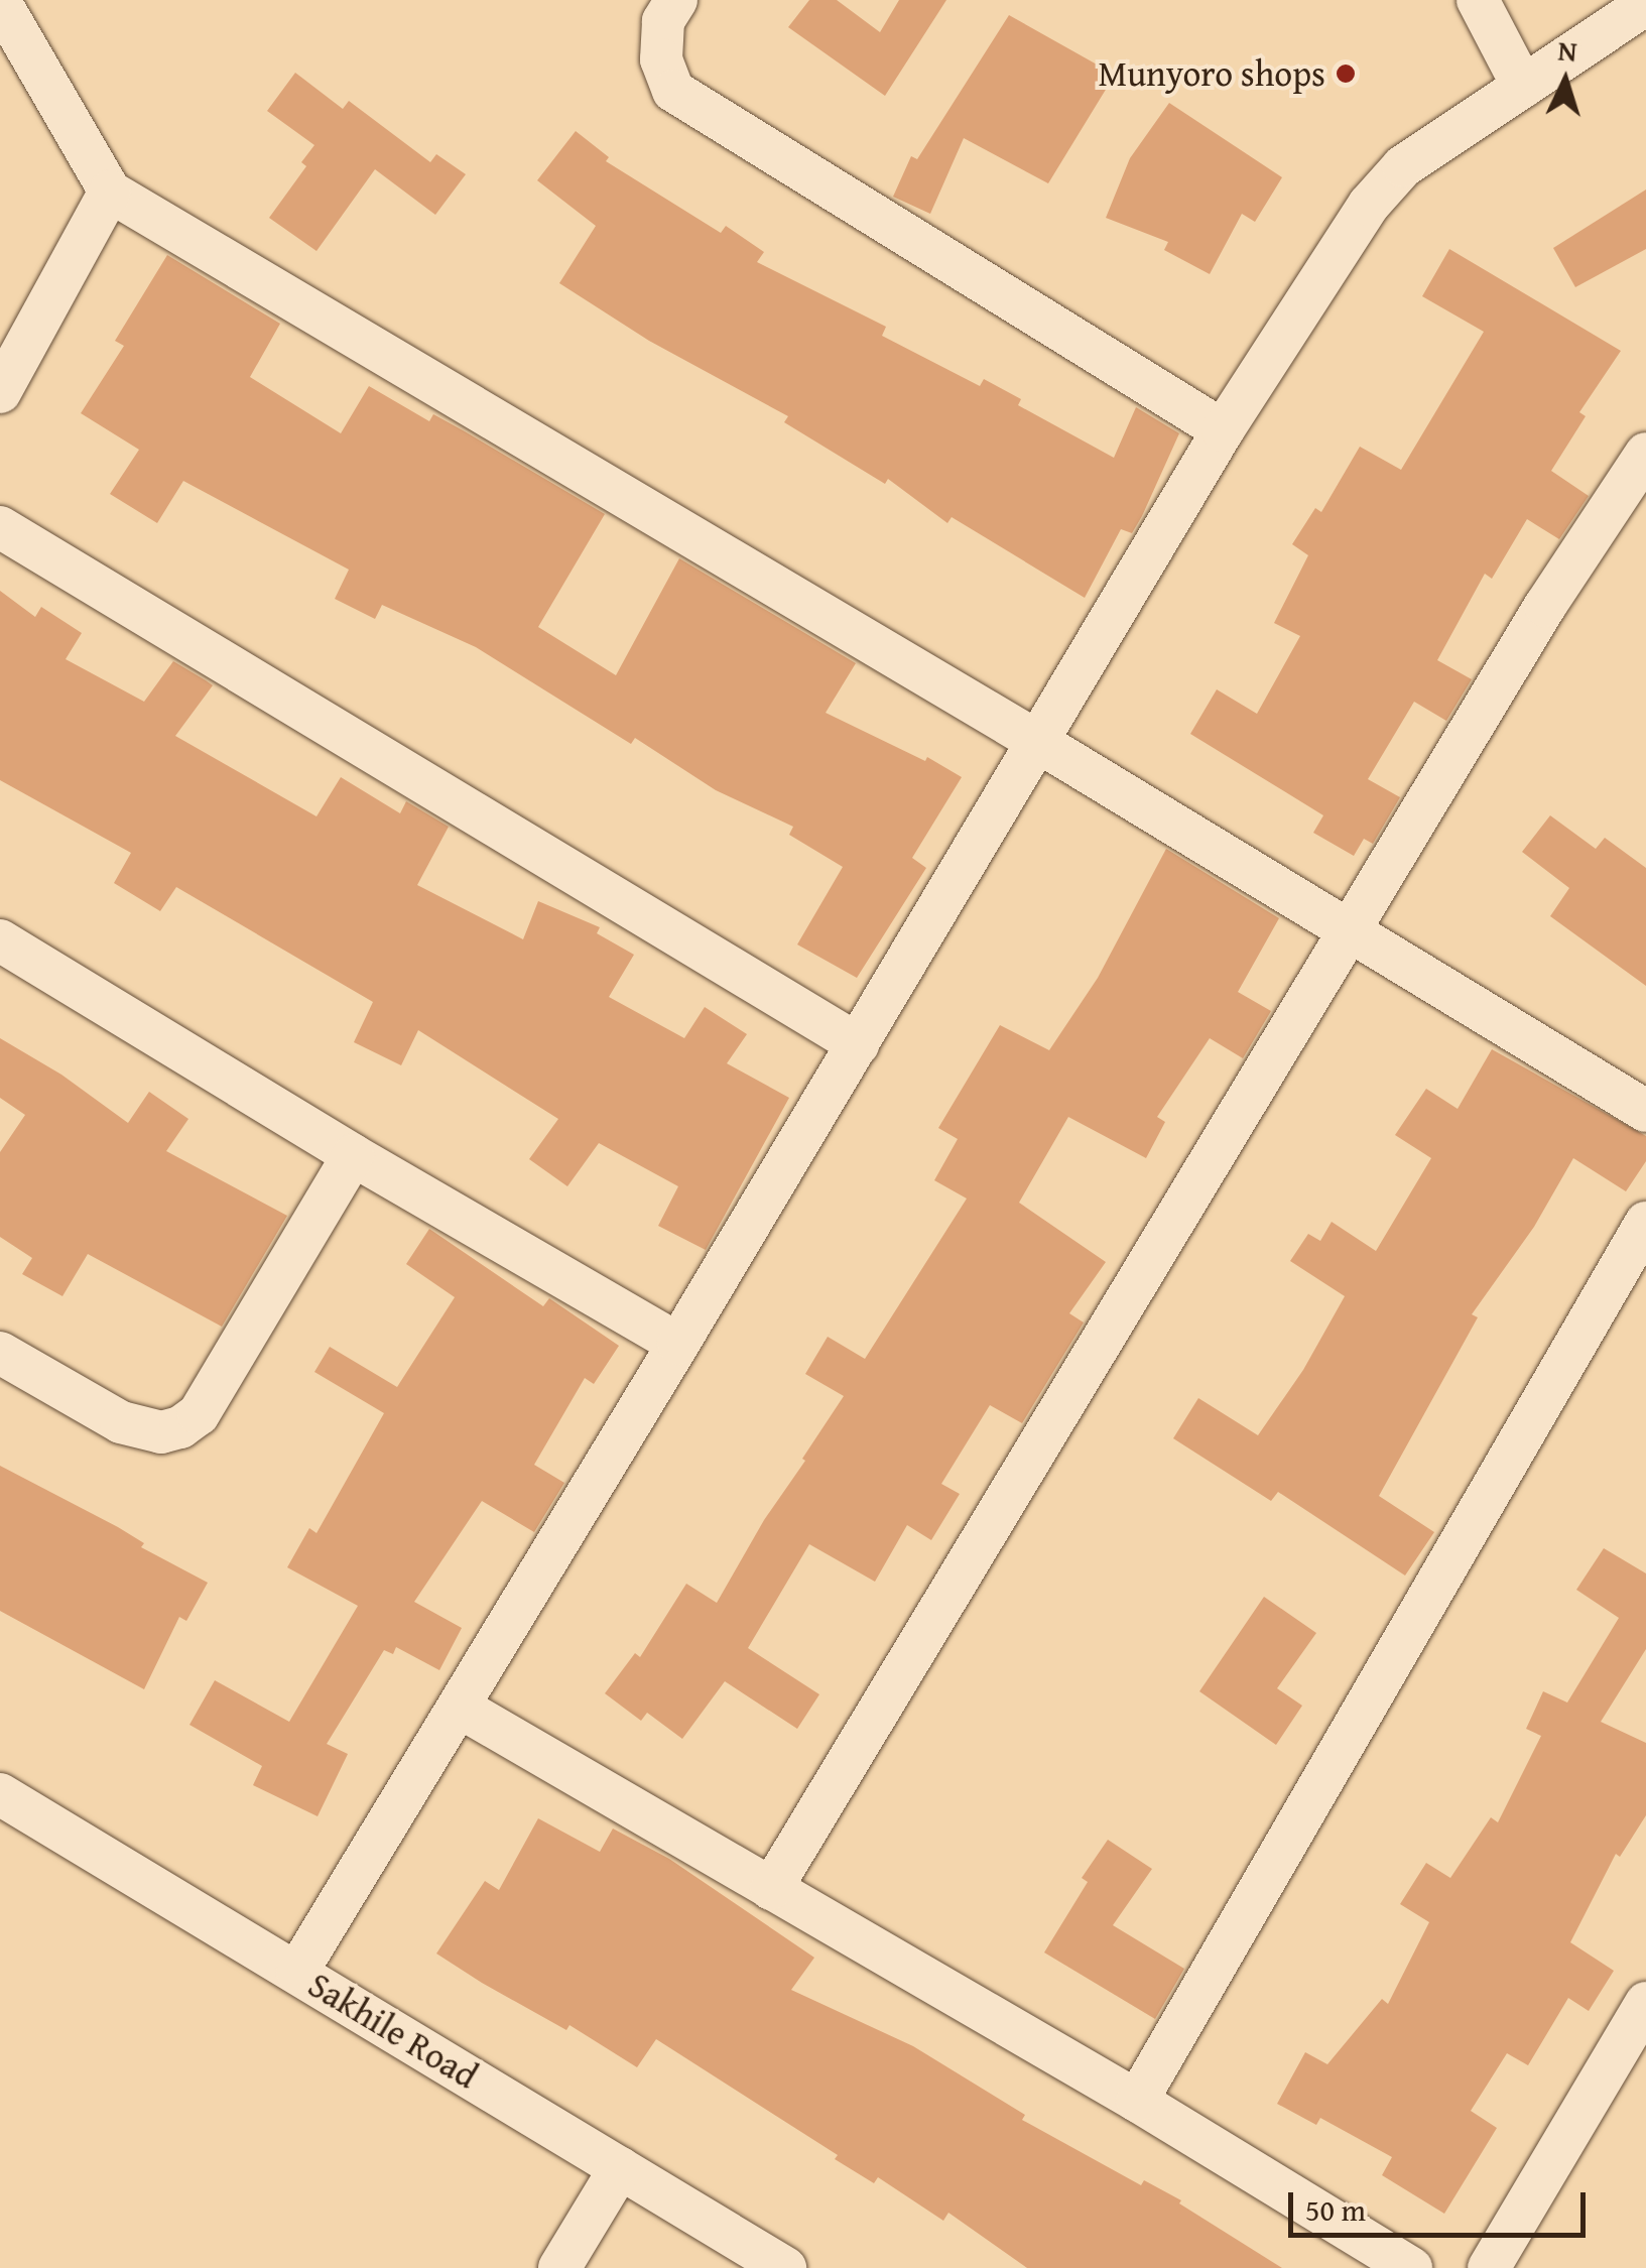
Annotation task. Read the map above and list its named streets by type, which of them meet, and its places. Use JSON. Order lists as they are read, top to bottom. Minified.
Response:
{"streets":{"street":["Sakhile Road"]},"places":["Munyoro shops"],"scale_bar":"50 m","north":"top"}
